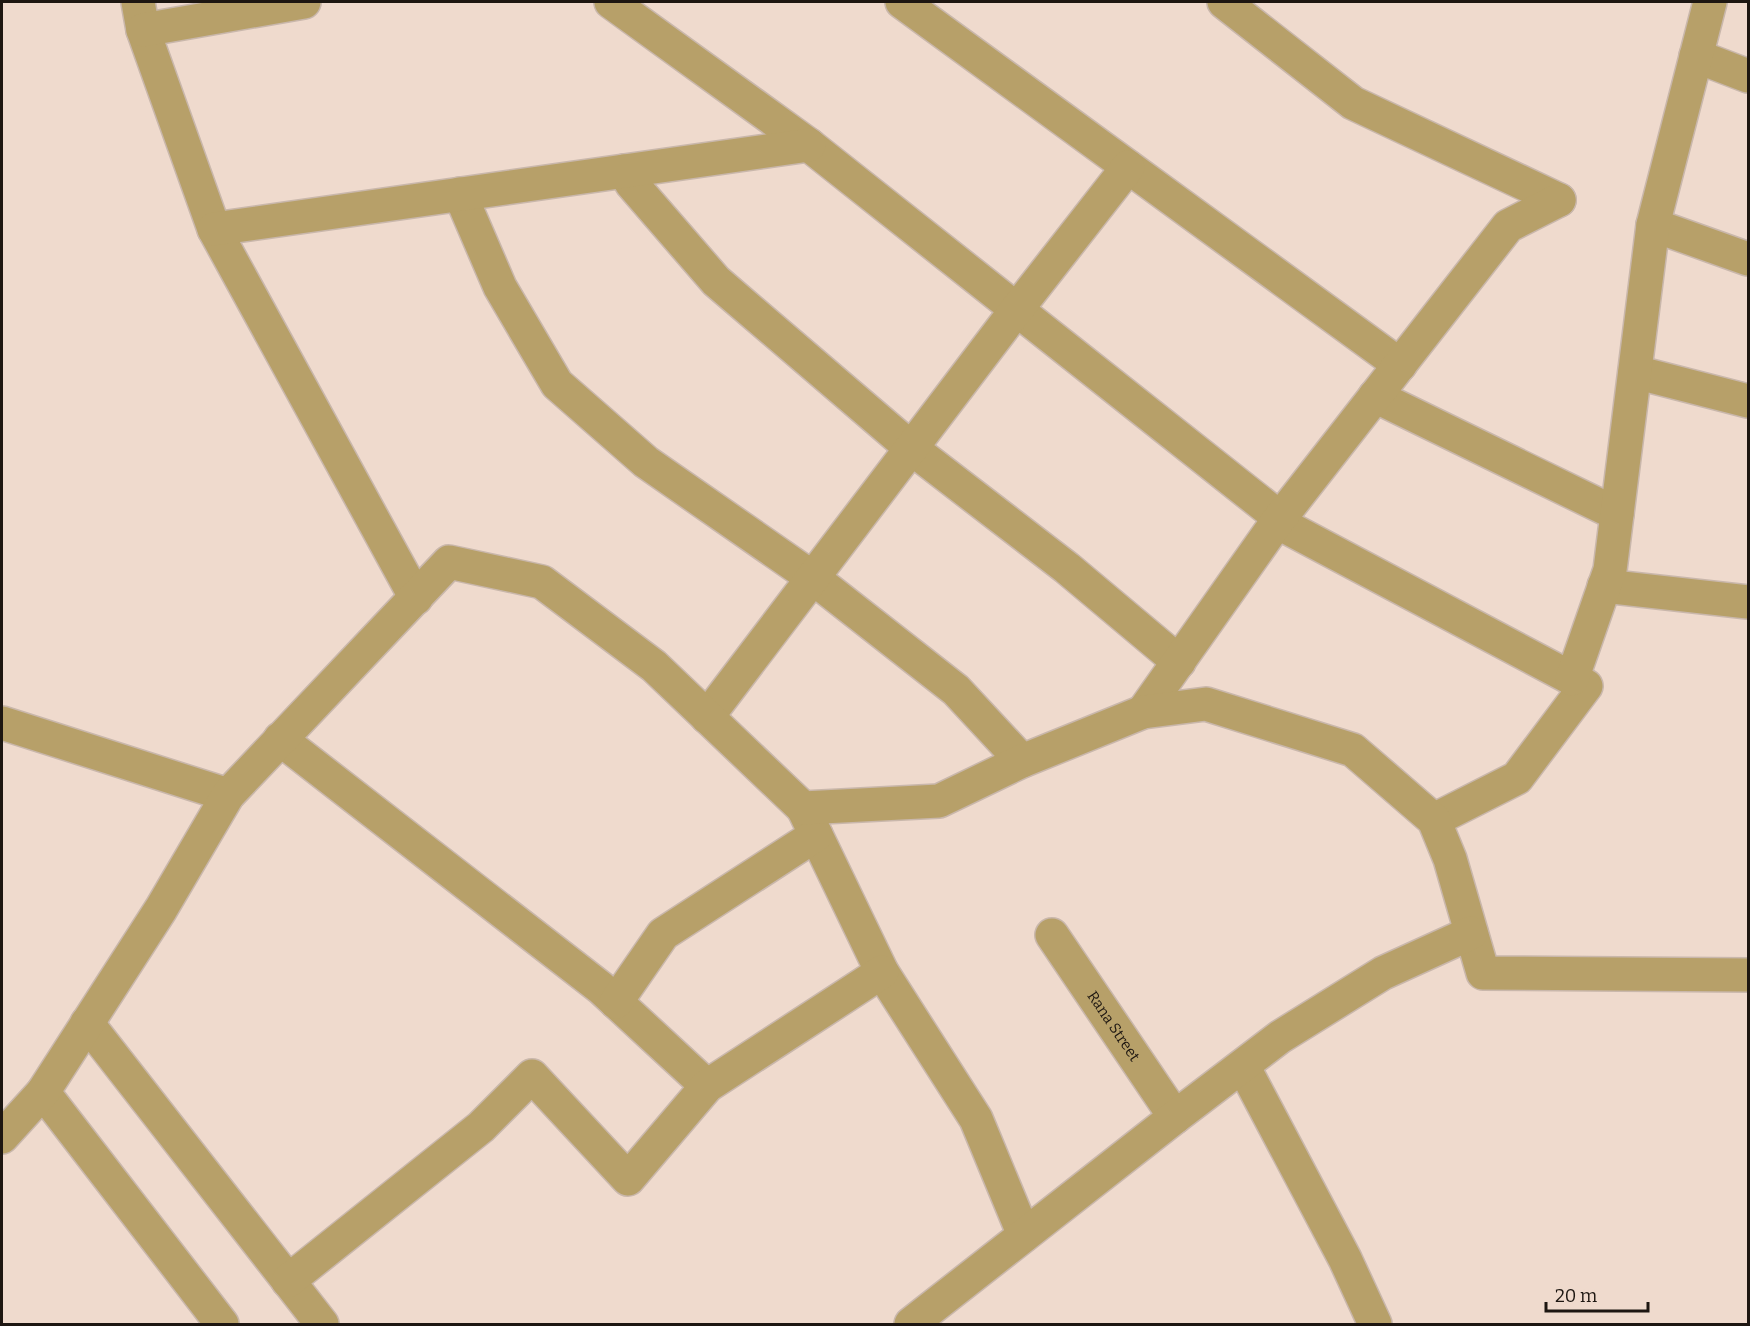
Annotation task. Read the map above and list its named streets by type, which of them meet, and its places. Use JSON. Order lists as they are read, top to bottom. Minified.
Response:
{"streets":{"street":["Rana Street"]},"scale_bar":"20 m"}
